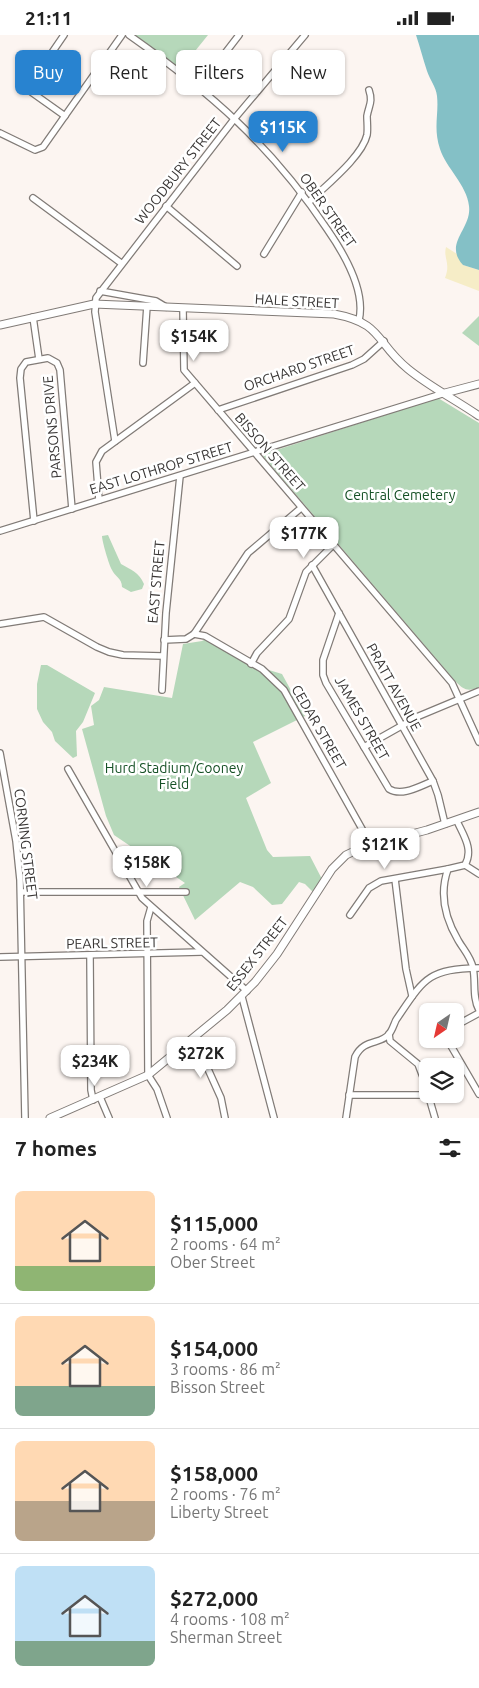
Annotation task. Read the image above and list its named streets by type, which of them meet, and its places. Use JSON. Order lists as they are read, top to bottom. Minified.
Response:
{"streets":{"main road":["HALE STREET","ESSEX STREET"],"street":["WOODBURY STREET","OBER STREET","ORCHARD STREET","PARSONS DRIVE","BISSON STREET","EAST LOTHROP STREET","EAST STREET","PRATT AVENUE","JAMES STREET","CEDAR STREET","CORNING STREET","PEARL STREET"]},"crossings":[["WOODBURY STREET","OBER STREET"],["WOODBURY STREET","HALE STREET"],["OBER STREET","HALE STREET"],["HALE STREET","ORCHARD STREET"],["HALE STREET","BISSON STREET"],["HALE STREET","EAST LOTHROP STREET"],["ORCHARD STREET","BISSON STREET"],["PARSONS DRIVE","EAST LOTHROP STREET"],["BISSON STREET","EAST LOTHROP STREET"],["EAST LOTHROP STREET","EAST STREET"],["PRATT AVENUE","JAMES STREET"],["PRATT AVENUE","ESSEX STREET"],["CEDAR STREET","ESSEX STREET"],["CORNING STREET","PEARL STREET"]],"parks":["Central Cemetery","Hurd Stadium/Cooney Field"],"north":"bottom left","page":{"status":"21:11","chip":["Buy","Rent","Filters","New"],"price":["$115K","$154K","$177K","$121K","$158K","$272K","$234K"],"heading":"7 homes","list":[{"name":"$115,000","note":"2 rooms · 64 m² · Ober Street"},{"name":"$154,000","note":"3 rooms · 86 m² · Bisson Street"},{"name":"$158,000","note":"2 rooms · 76 m² · Liberty Street"},{"name":"$272,000","note":"4 rooms · 108 m² · Sherman Street"}]}}
